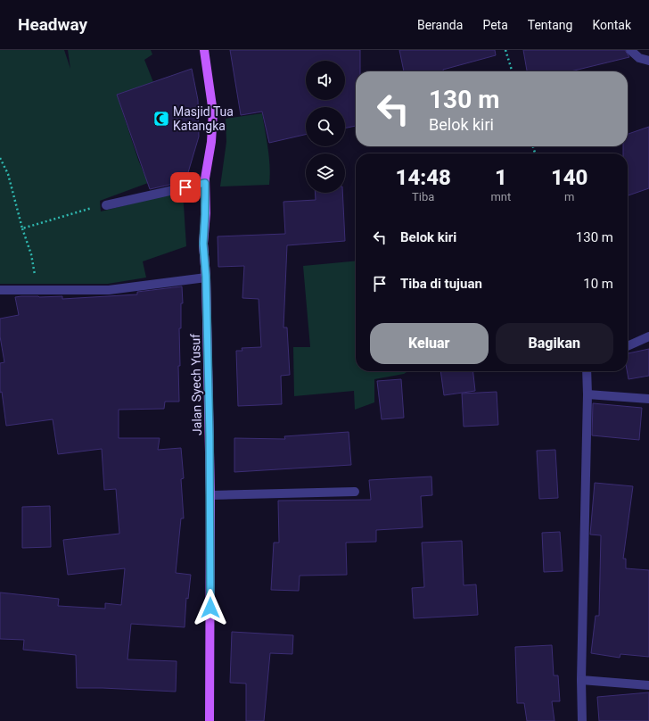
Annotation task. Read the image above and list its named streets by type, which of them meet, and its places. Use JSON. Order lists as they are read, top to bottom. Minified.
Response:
{"streets":{"main road":["Jalan Syech Yusuf"]},"places":{"mosque":["Masjid Tua Katangka"]},"page":{"header":"Headway","nav":["Beranda","Peta","Tentang","Kontak"],"turn":["130 m","Belok kiri"],"eta":["14:48","Tiba","1","mnt","140","m"],"list":[{"name":"Belok kiri","value":"130 m"},{"name":"Tiba di tujuan","value":"10 m"}],"buttons":["Keluar","Bagikan"]}}
